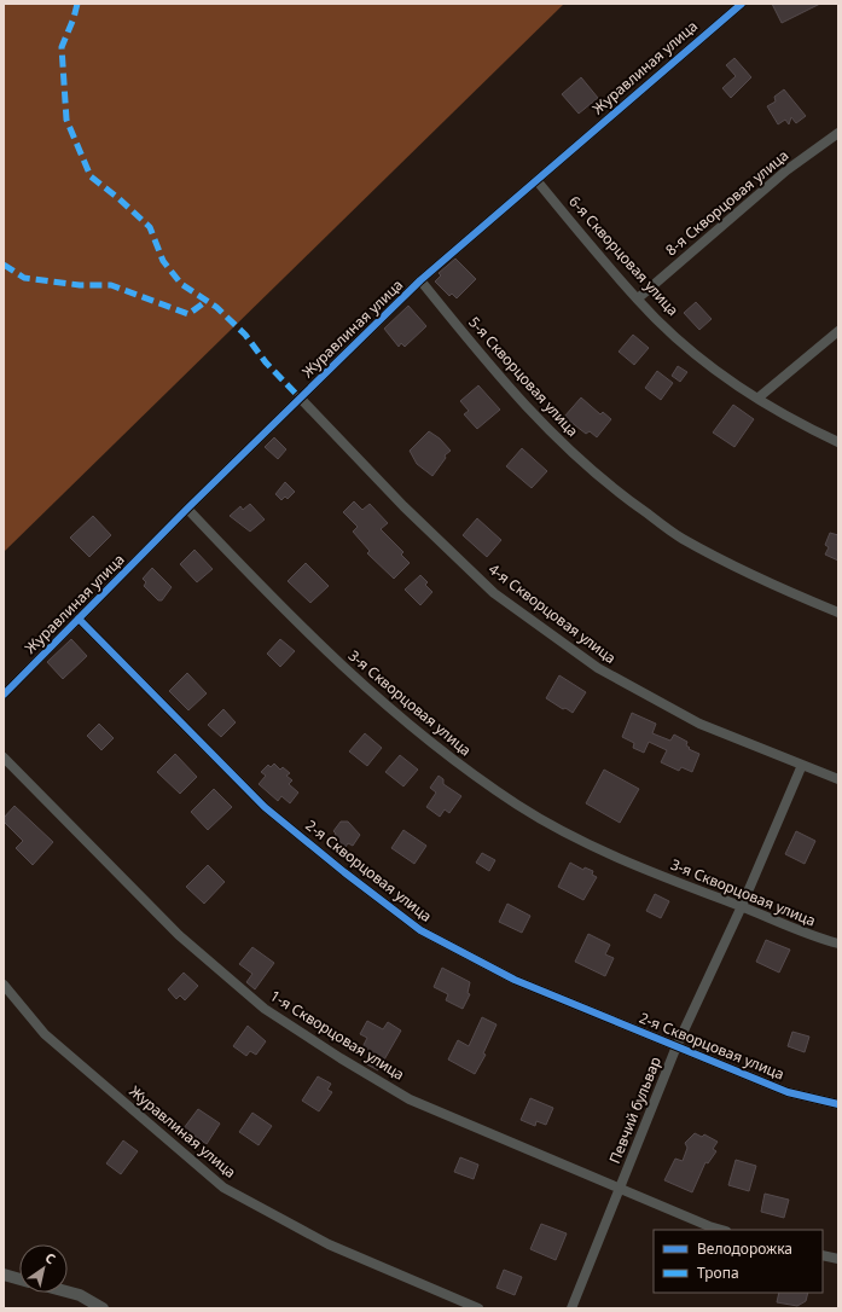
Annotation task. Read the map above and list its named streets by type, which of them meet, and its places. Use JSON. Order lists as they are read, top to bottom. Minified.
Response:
{"streets":{"street":["Журавлиная улица","8-я Скворцовая улица","6-я Скворцовая улица","5-я Скворцовая улица","4-я Скворцовая улица","3-я Скворцовая улица","2-я Скворцовая улица","1-я Скворцовая улица","Певчий бульвар"]},"crossings":[["Журавлиная улица","6-я Скворцовая улица"],["Журавлиная улица","5-я Скворцовая улица"],["Журавлиная улица","4-я Скворцовая улица"],["Журавлиная улица","3-я Скворцовая улица"],["Журавлиная улица","2-я Скворцовая улица"],["8-я Скворцовая улица","6-я Скворцовая улица"],["4-я Скворцовая улица","Певчий бульвар"],["3-я Скворцовая улица","Певчий бульвар"],["2-я Скворцовая улица","Певчий бульвар"],["1-я Скворцовая улица","Певчий бульвар"]],"legend":["Велодорожка","Тропа"],"north":"top right"}
